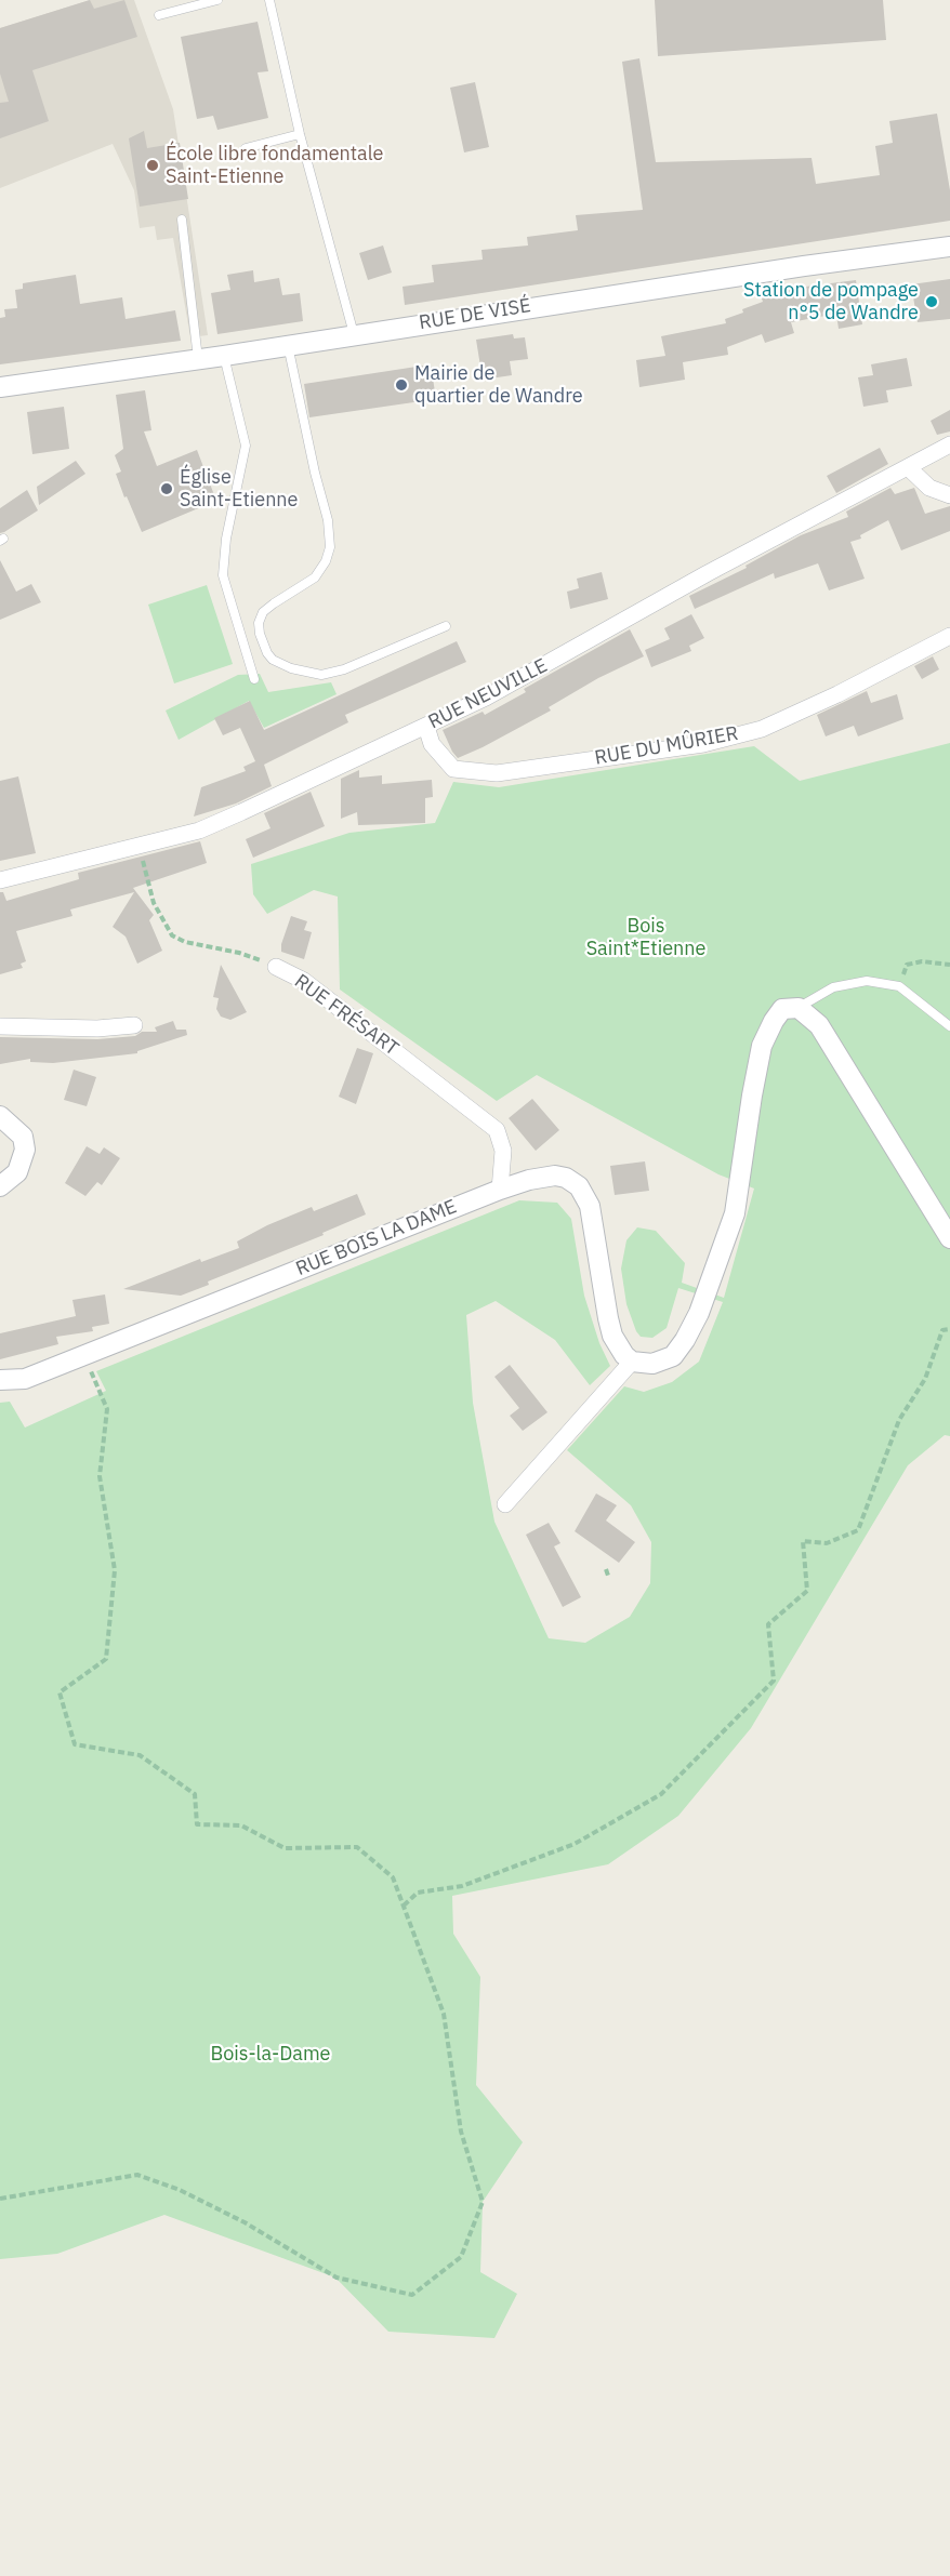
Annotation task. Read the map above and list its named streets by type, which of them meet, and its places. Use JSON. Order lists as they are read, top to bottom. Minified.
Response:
{"streets":{"street":["RUE DE VISÉ","RUE NEUVILLE","RUE DU MÛRIER","RUE FRÉSART","RUE BOIS LA DAME"]},"crossings":[["RUE NEUVILLE","RUE DU MÛRIER"],["RUE NEUVILLE","RUE FRÉSART"],["RUE FRÉSART","RUE BOIS LA DAME"]],"parks":["Bois Saint*Etienne","Bois-la-Dame"],"places":["École libre fondamentale Saint-Etienne","Station de pompage n°5 de Wandre","Mairie de quartier de Wandre","Église Saint-Etienne"]}
